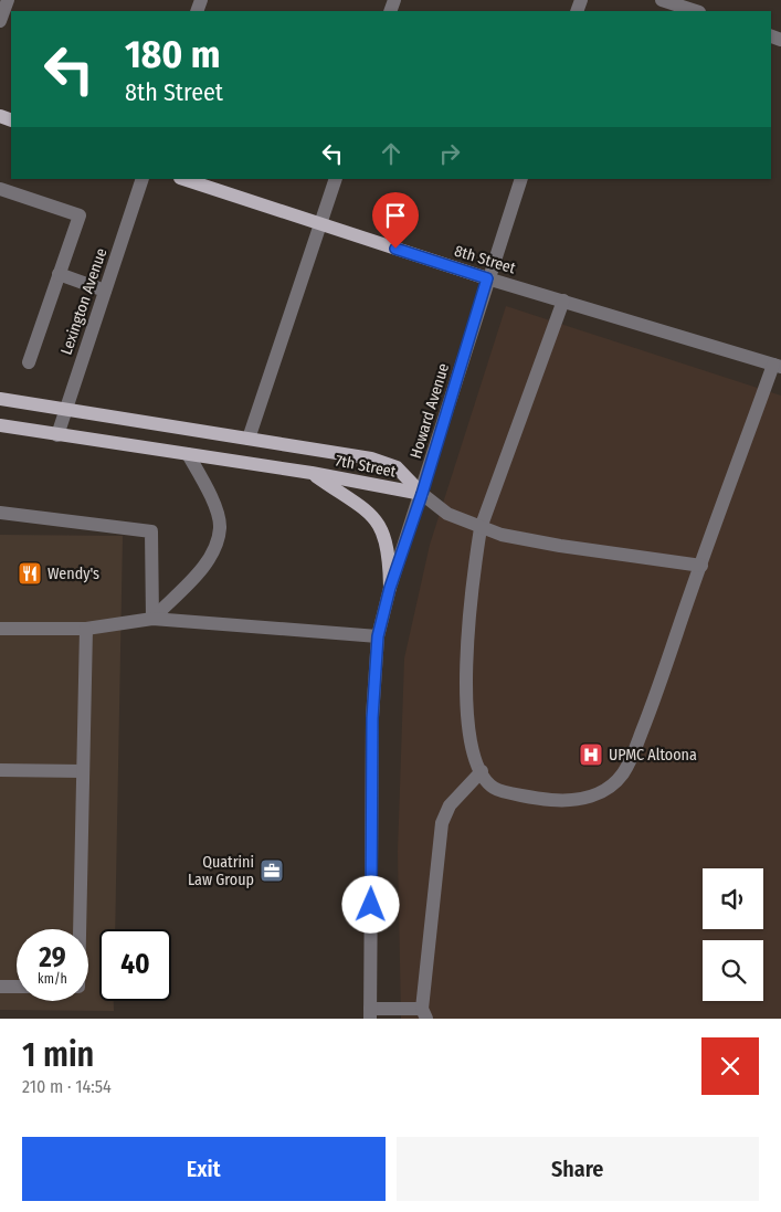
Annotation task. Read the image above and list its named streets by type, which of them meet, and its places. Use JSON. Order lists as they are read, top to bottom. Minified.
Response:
{"streets":{"main road":["8th Street","7th Street"],"street":["Lexington Avenue","Howard Avenue"]},"crossings":[["8th Street","Howard Avenue"],["Lexington Avenue","7th Street"],["Howard Avenue","7th Street"]],"places":{"restaurant":["Wendy's"],"hospital":["UPMC Altoona"],"office":["Quatrini Law Group"]},"page":{"turn":["180 m","8th Street"],"speed":"29 km/h","limit":"40","heading":["1 min","210 m · 14:54"],"buttons":["Exit","Share"]}}
